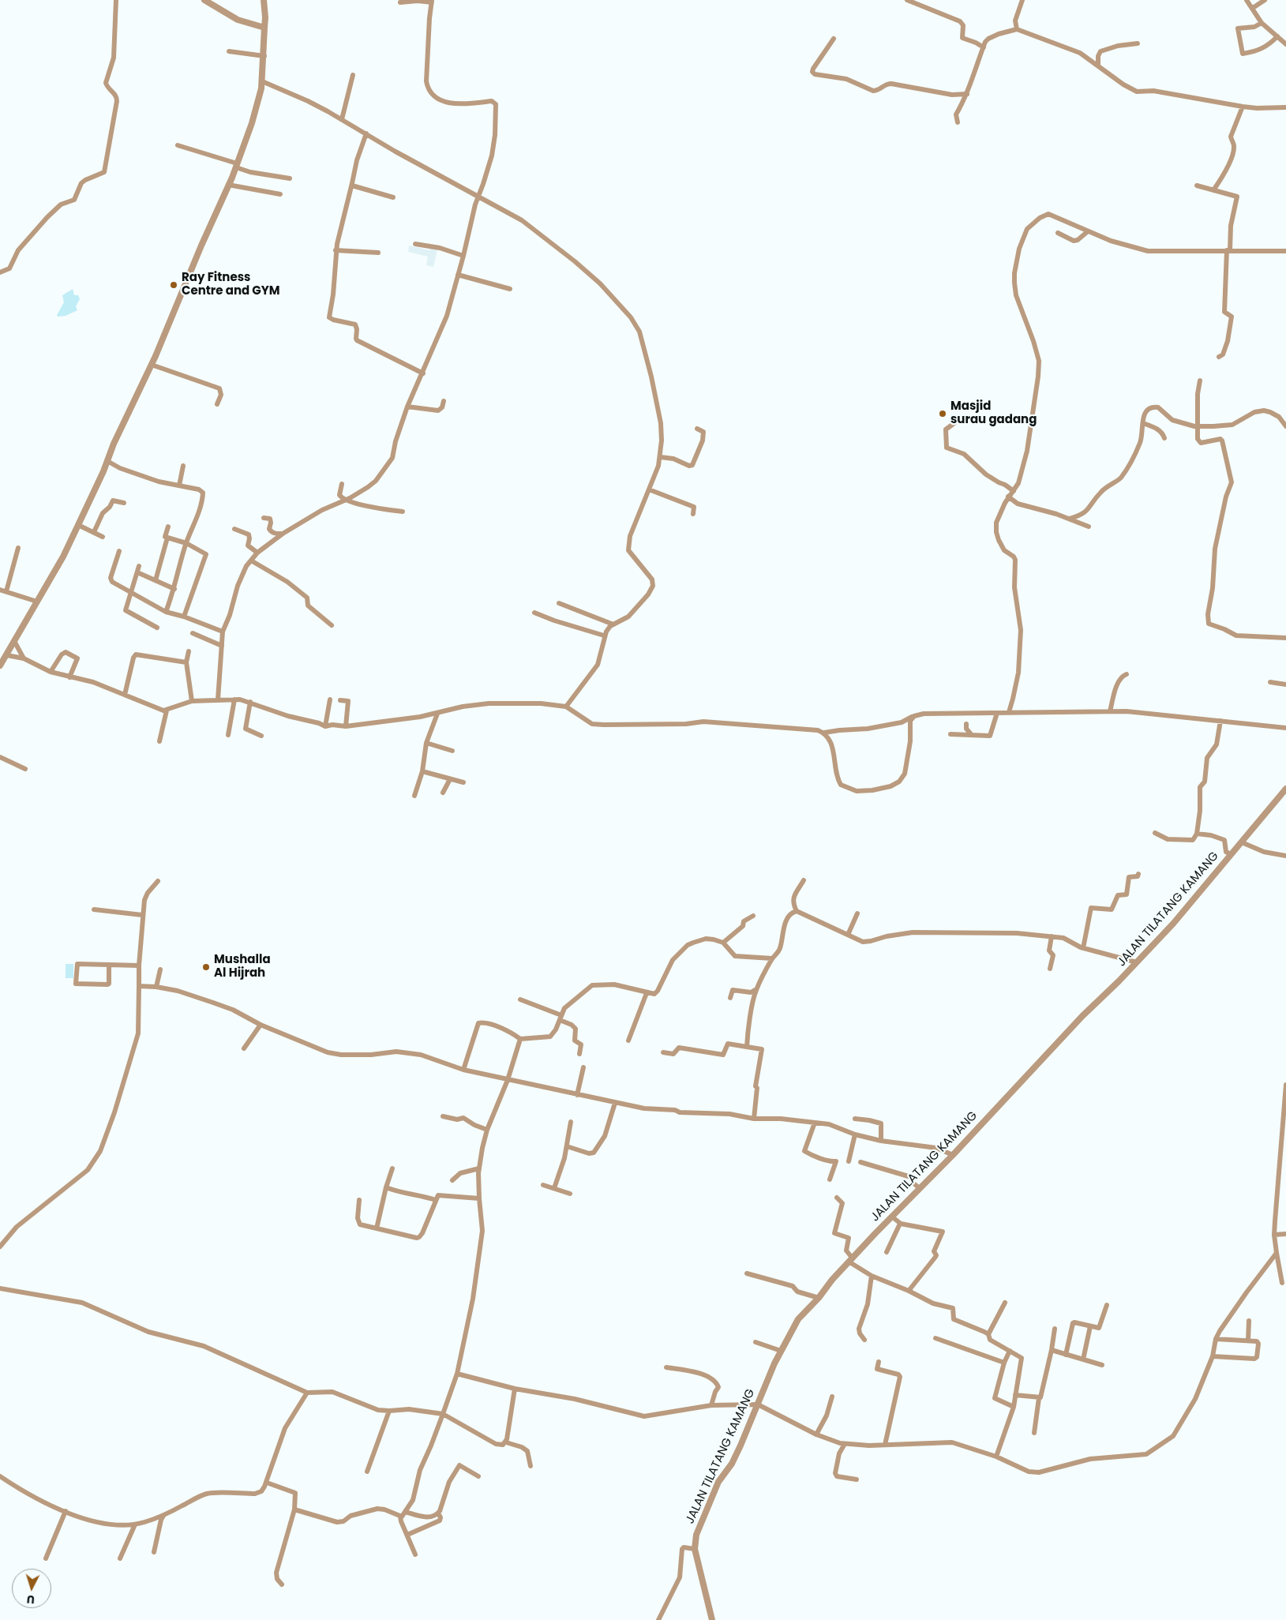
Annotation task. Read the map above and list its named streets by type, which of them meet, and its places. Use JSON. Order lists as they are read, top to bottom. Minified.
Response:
{"streets":{"street":["JALAN TILATANG KAMANG"]},"places":["Ray Fitness Centre and GYM","Masjid surau gadang","Mushalla Al Hijrah"],"north":"bottom"}
